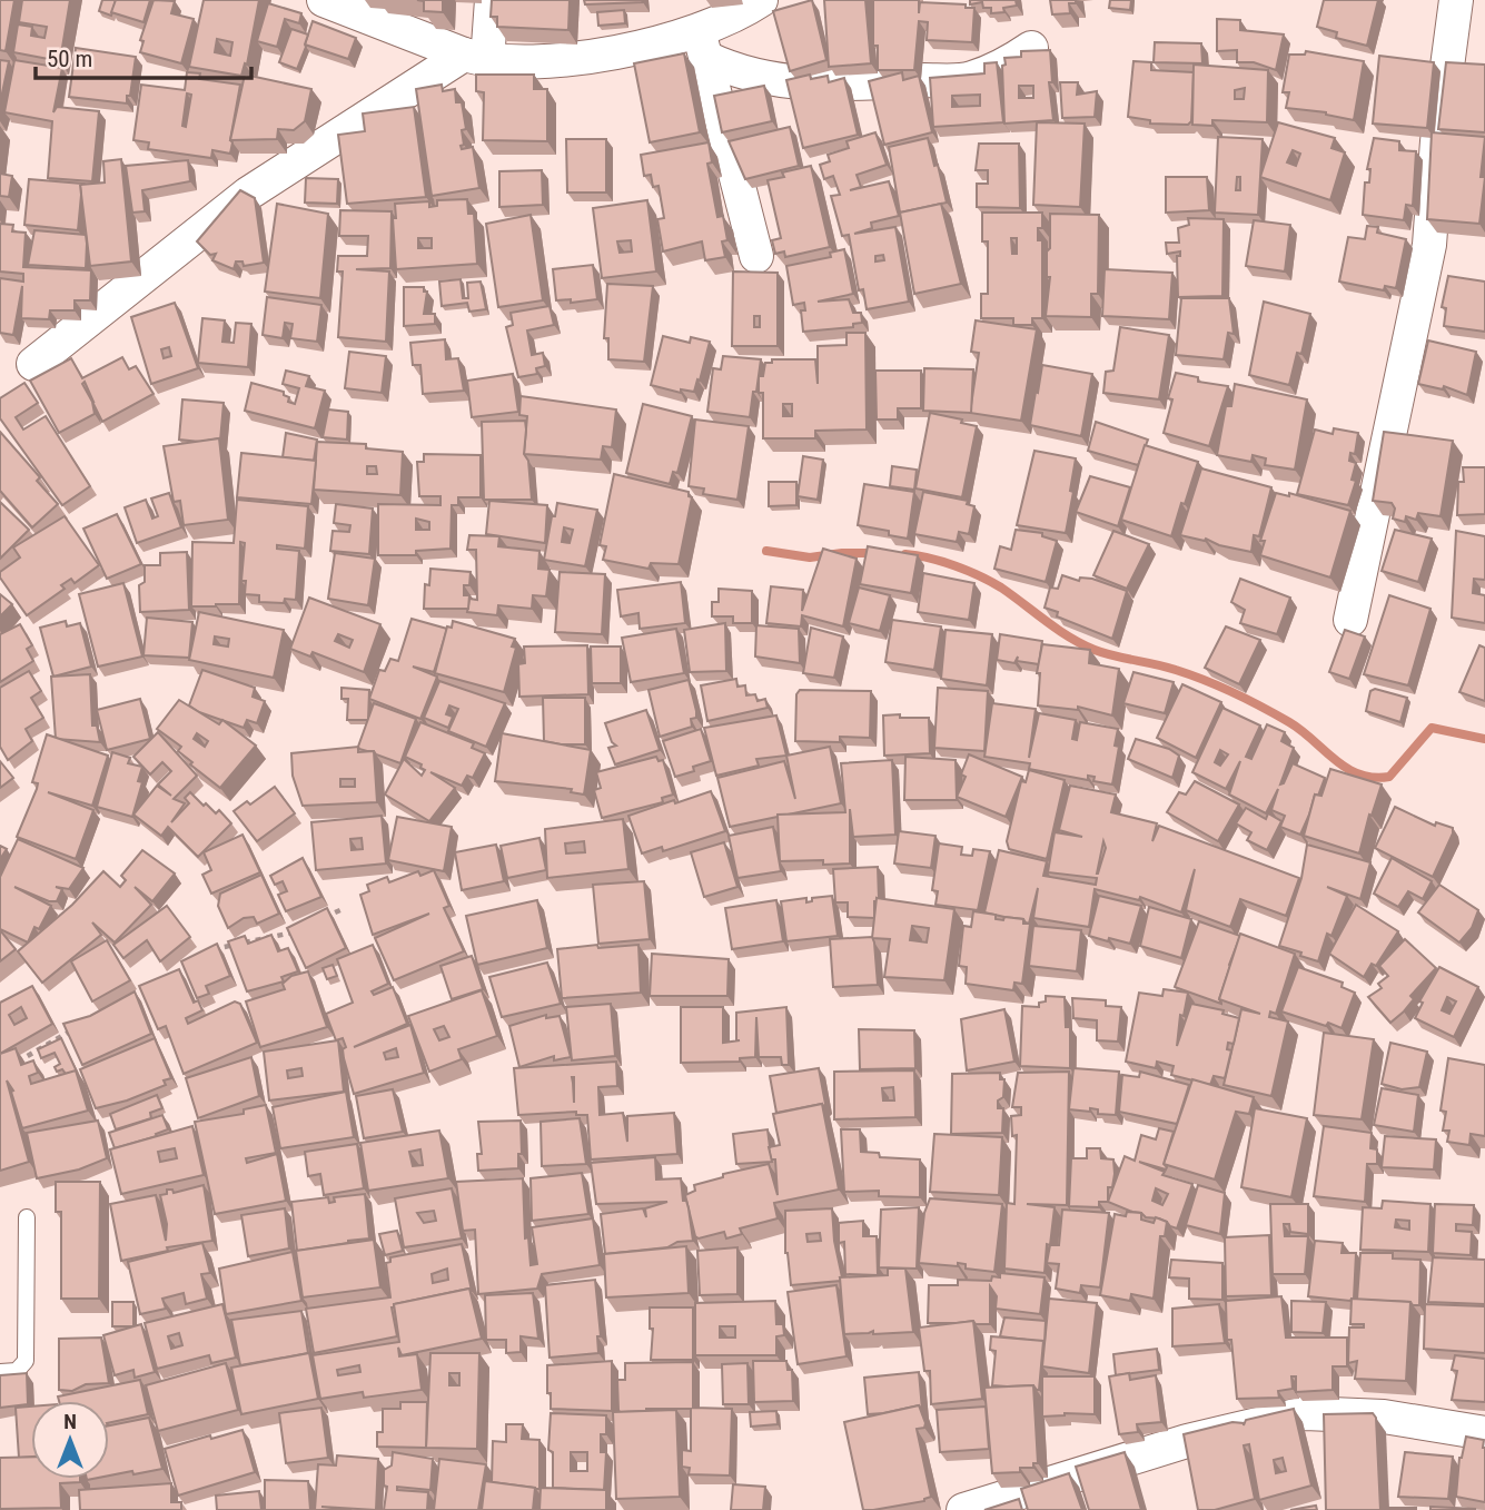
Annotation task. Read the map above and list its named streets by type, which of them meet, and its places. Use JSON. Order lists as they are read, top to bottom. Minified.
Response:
{"scale_bar":"50 m","north":"top"}
